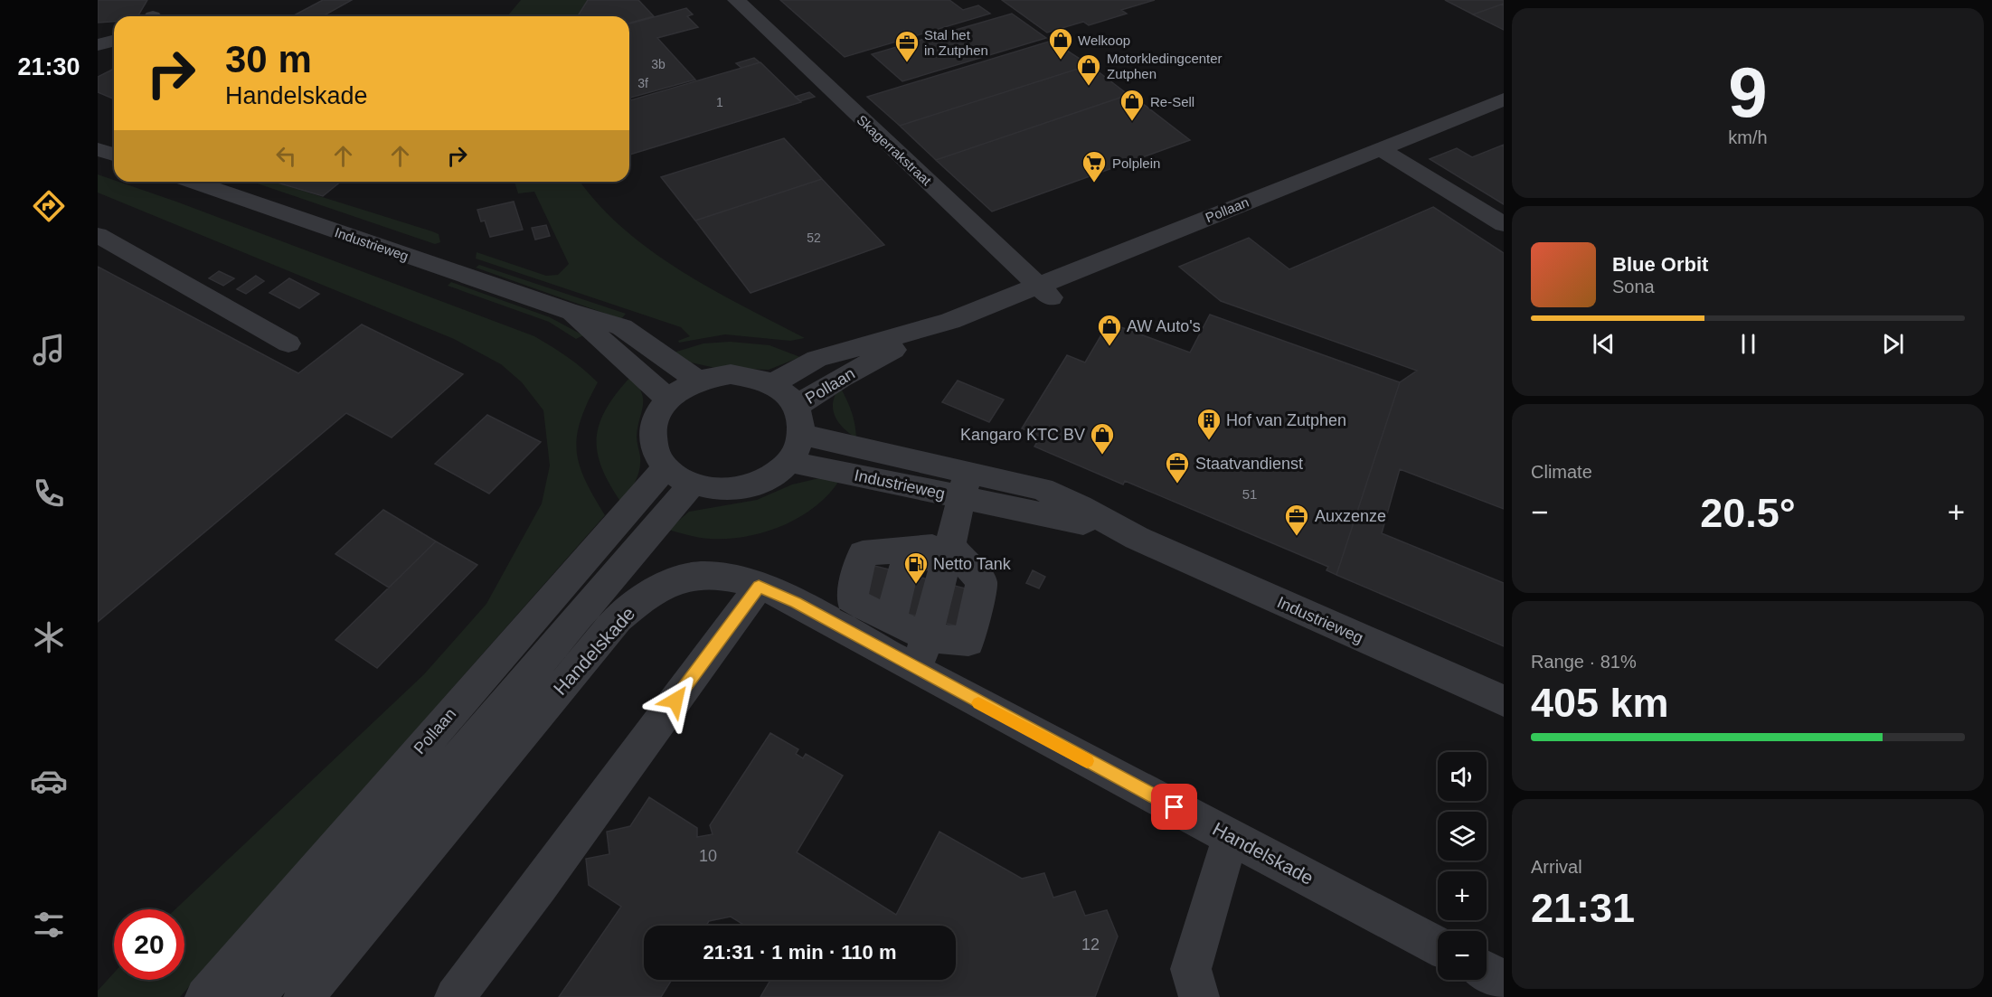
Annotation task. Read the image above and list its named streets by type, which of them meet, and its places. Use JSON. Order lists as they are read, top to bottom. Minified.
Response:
{"streets":{"street":["Skagerrakstraat","Pollaan","Industrieweg","Handelskade"]},"crossings":[["Skagerrakstraat","Pollaan"],["Pollaan","Industrieweg"]],"places":{"shop":["Welkoop","Motorkledingcenter Zutphen","Re-Sell","AW Auto's","Kangaro KTC BV"],"office":["Stal het in Zutphen","Staatvandienst","Auxzenze"],"supermarket":["Polplein"],"building":["Hof van Zutphen"],"fuel station":["Netto Tank"]},"house_numbers":["3b","3f","1","52","51","10","12"],"page":{"tabs":"21:30","tile":[["9","km/h"],"Climate",["Range · 81%","405 km"],["Arrival","21:31"]],"turn":["30 m","Handelskade"],"song":["Blue Orbit","Sona"],"heat":["−","20.5°","+"],"map_buttons":["+","−"],"limit":"20","trip":"21:31 · 1 min · 110 m"}}
